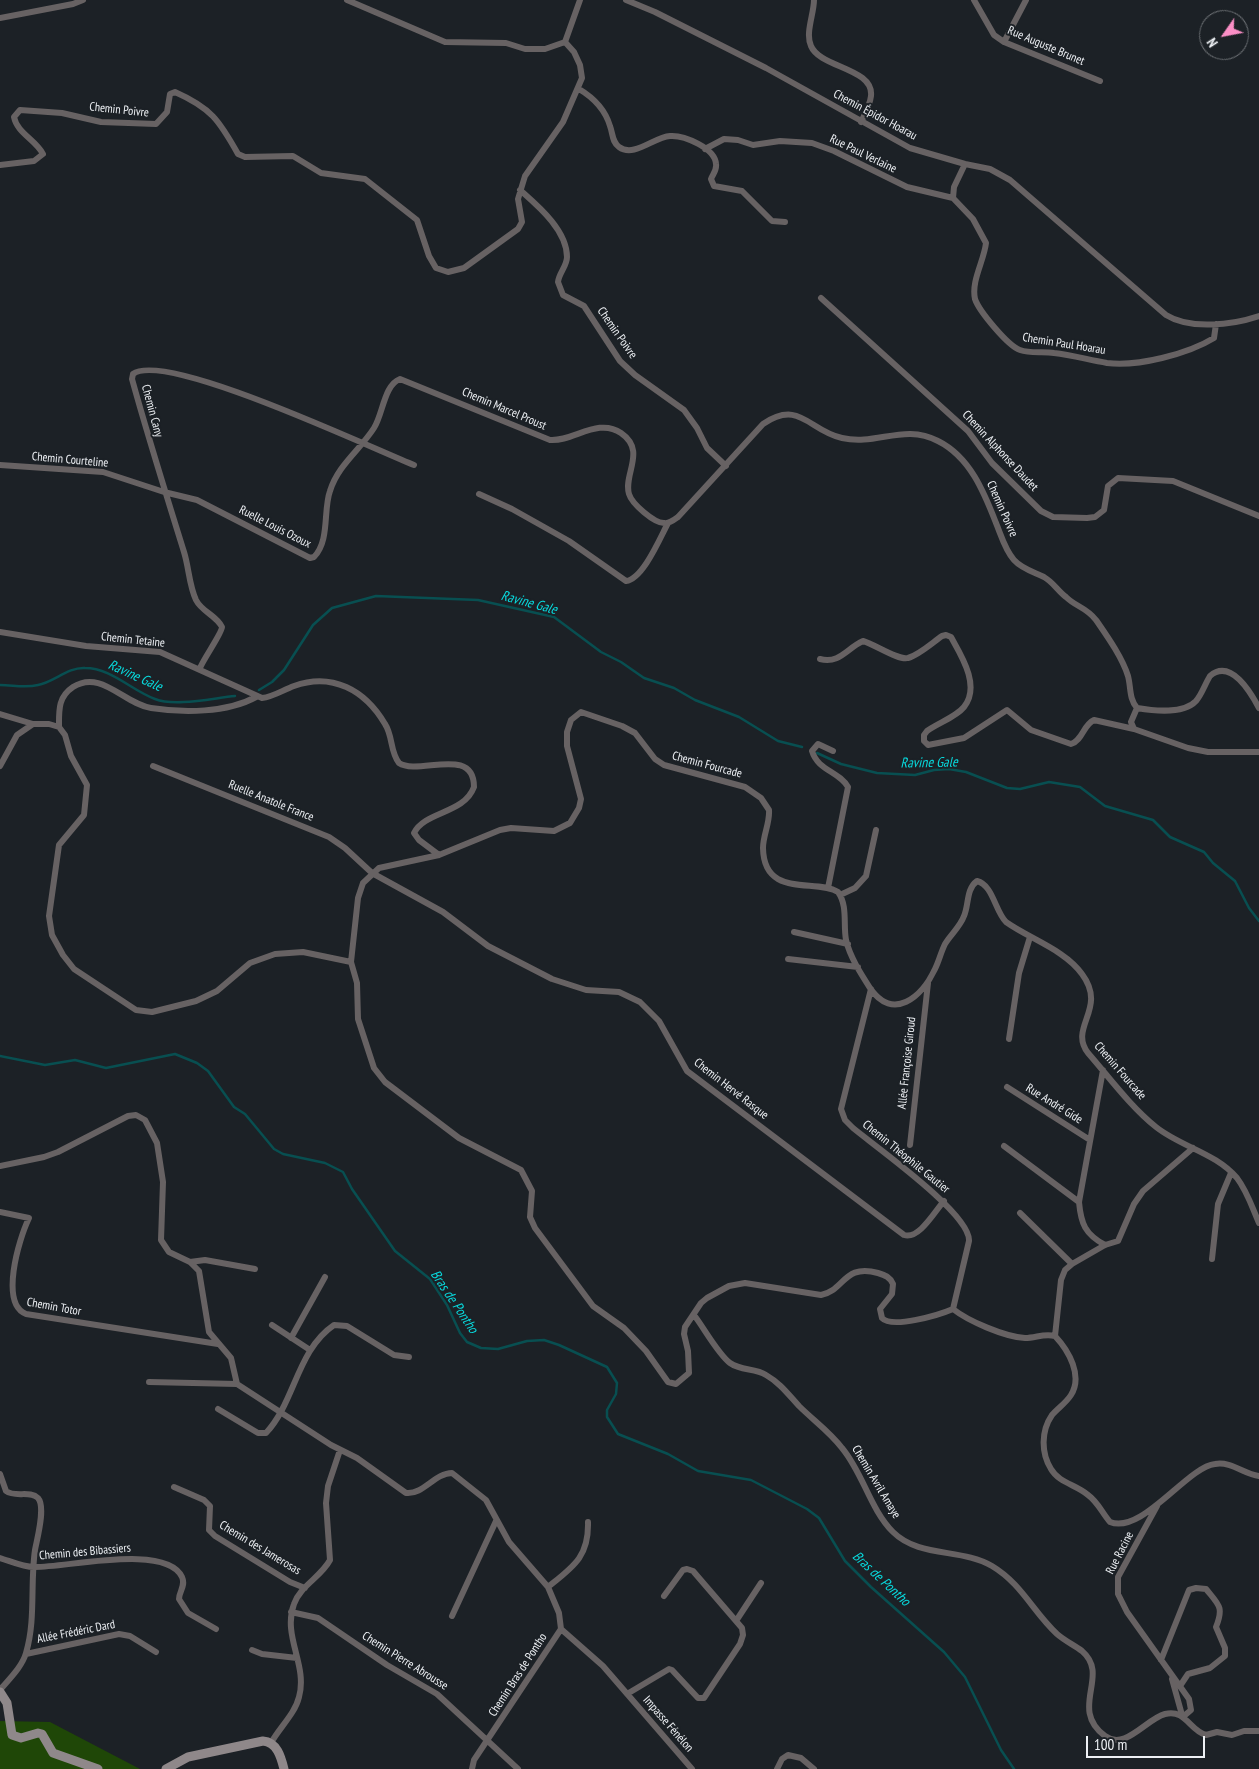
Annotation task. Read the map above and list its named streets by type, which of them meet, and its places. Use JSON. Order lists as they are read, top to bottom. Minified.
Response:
{"streets":{"street":["Rue Auguste Brunet","Chemin Poivre","Chemin Épidor Hoarau","Rue Paul Verlaine","Chemin Paul Hoarau","Chemin Marcel Proust","Chemin Cany","Chemin Alphonse Daudet","Chemin Courteline","Ruelle Louis Ozoux","Chemin Tetaine","Chemin Fourcade","Ruelle Anatole France","Allée Françoise Giroud","Chemin Hervé Rasque","Rue André Gide","Chemin Théophile Gautier","Chemin Totor","Chemin Avril Amaye","Chemin des Jamerosas","Chemin des Bibassiers","Rue Racine","Allée Frédéric Dard","Chemin Pierre Abrousse","Chemin Bras de Pontho","Impasse Fénélon"]},"crossings":[["Chemin Épidor Hoarau","Chemin Paul Hoarau"],["Rue Paul Verlaine","Chemin Paul Hoarau"],["Chemin Marcel Proust","Chemin Cany"],["Chemin Marcel Proust","Ruelle Louis Ozoux"],["Chemin Cany","Chemin Courteline"],["Chemin Cany","Ruelle Louis Ozoux"],["Chemin Cany","Chemin Tetaine"],["Chemin Courteline","Ruelle Louis Ozoux"],["Chemin Fourcade","Ruelle Anatole France"],["Chemin Fourcade","Allée Françoise Giroud"],["Chemin Fourcade","Chemin Hervé Rasque"],["Chemin Fourcade","Rue André Gide"],["Chemin Fourcade","Chemin Théophile Gautier"],["Ruelle Anatole France","Chemin Hervé Rasque"],["Chemin Hervé Rasque","Chemin Théophile Gautier"],["Chemin Avril Amaye","Rue Racine"],["Chemin des Jamerosas","Chemin Pierre Abrousse"],["Chemin des Jamerosas","Chemin Bras de Pontho"],["Chemin des Bibassiers","Allée Frédéric Dard"],["Chemin Pierre Abrousse","Chemin Bras de Pontho"],["Chemin Bras de Pontho","Impasse Fénélon"]],"water":["Ravine Gale","Bras de Pontho"],"scale_bar":"100 m","north":"bottom left"}
